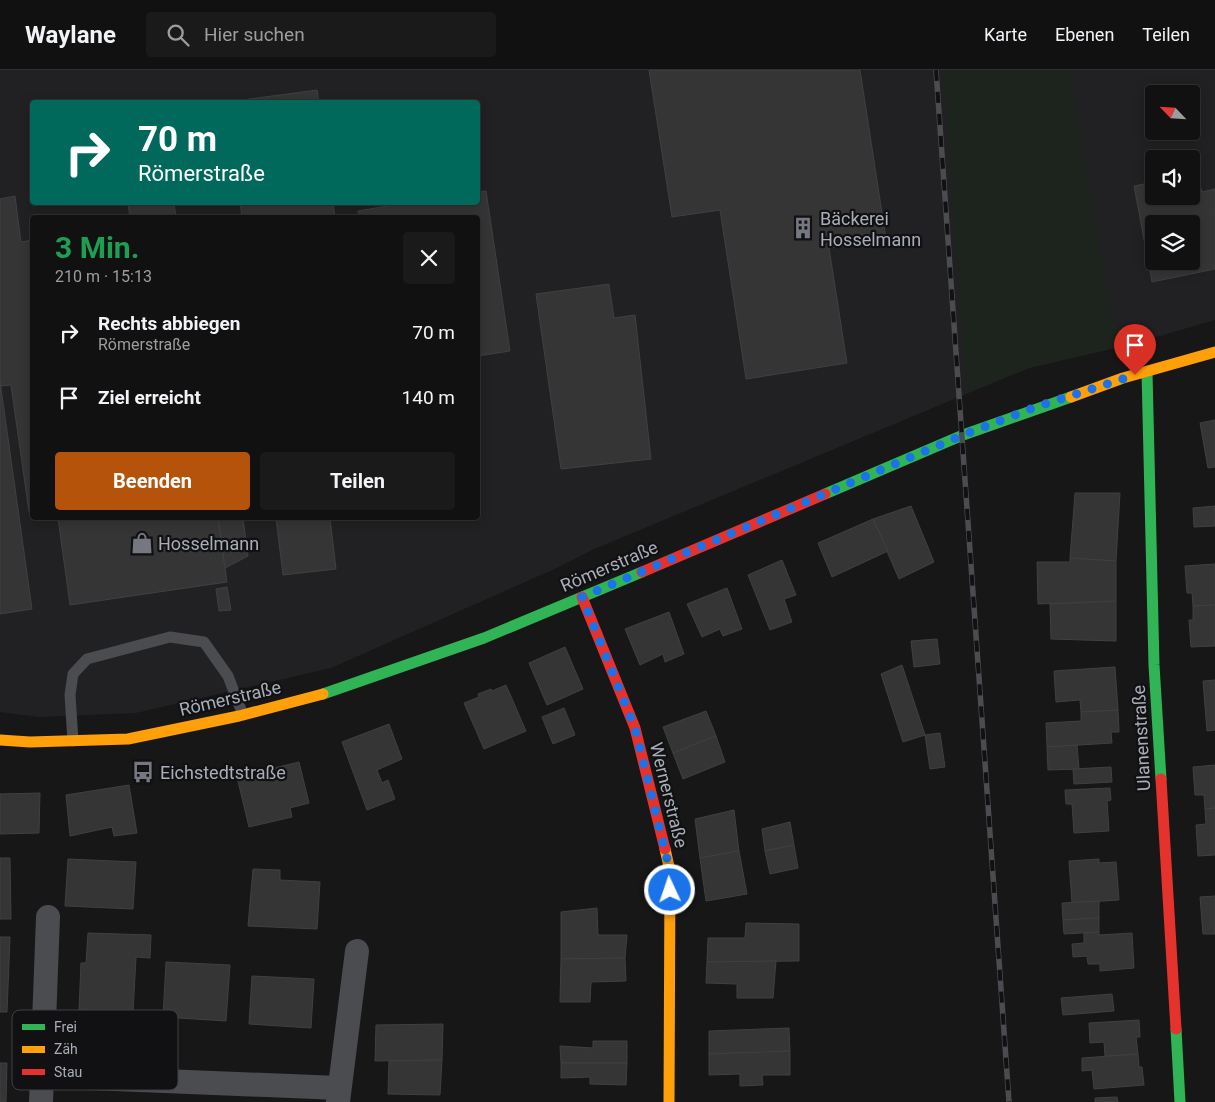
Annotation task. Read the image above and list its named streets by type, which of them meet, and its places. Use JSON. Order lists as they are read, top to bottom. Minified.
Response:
{"streets":{"main road":["Römerstraße","Ulanenstraße","Wernerstraße"]},"crossings":[["Römerstraße","Ulanenstraße"],["Römerstraße","Wernerstraße"]],"places":{"building":["Bäckerei Hosselmann"],"shop":["Hosselmann"],"bus stop":["Eichstedtstraße"]},"legend":["Frei","Zäh","Stau"],"north":"top left","page":{"header":"Waylane","search":"Hier suchen","nav":["Karte","Ebenen","Teilen"],"turn":["70 m","Römerstraße"],"heading":["3 Min.","210 m · 15:13"],"list":[{"name":"Rechts abbiegen","note":"Römerstraße","value":"70 m"},{"name":"Ziel erreicht","value":"140 m"}],"buttons":["Beenden","Teilen"]}}
